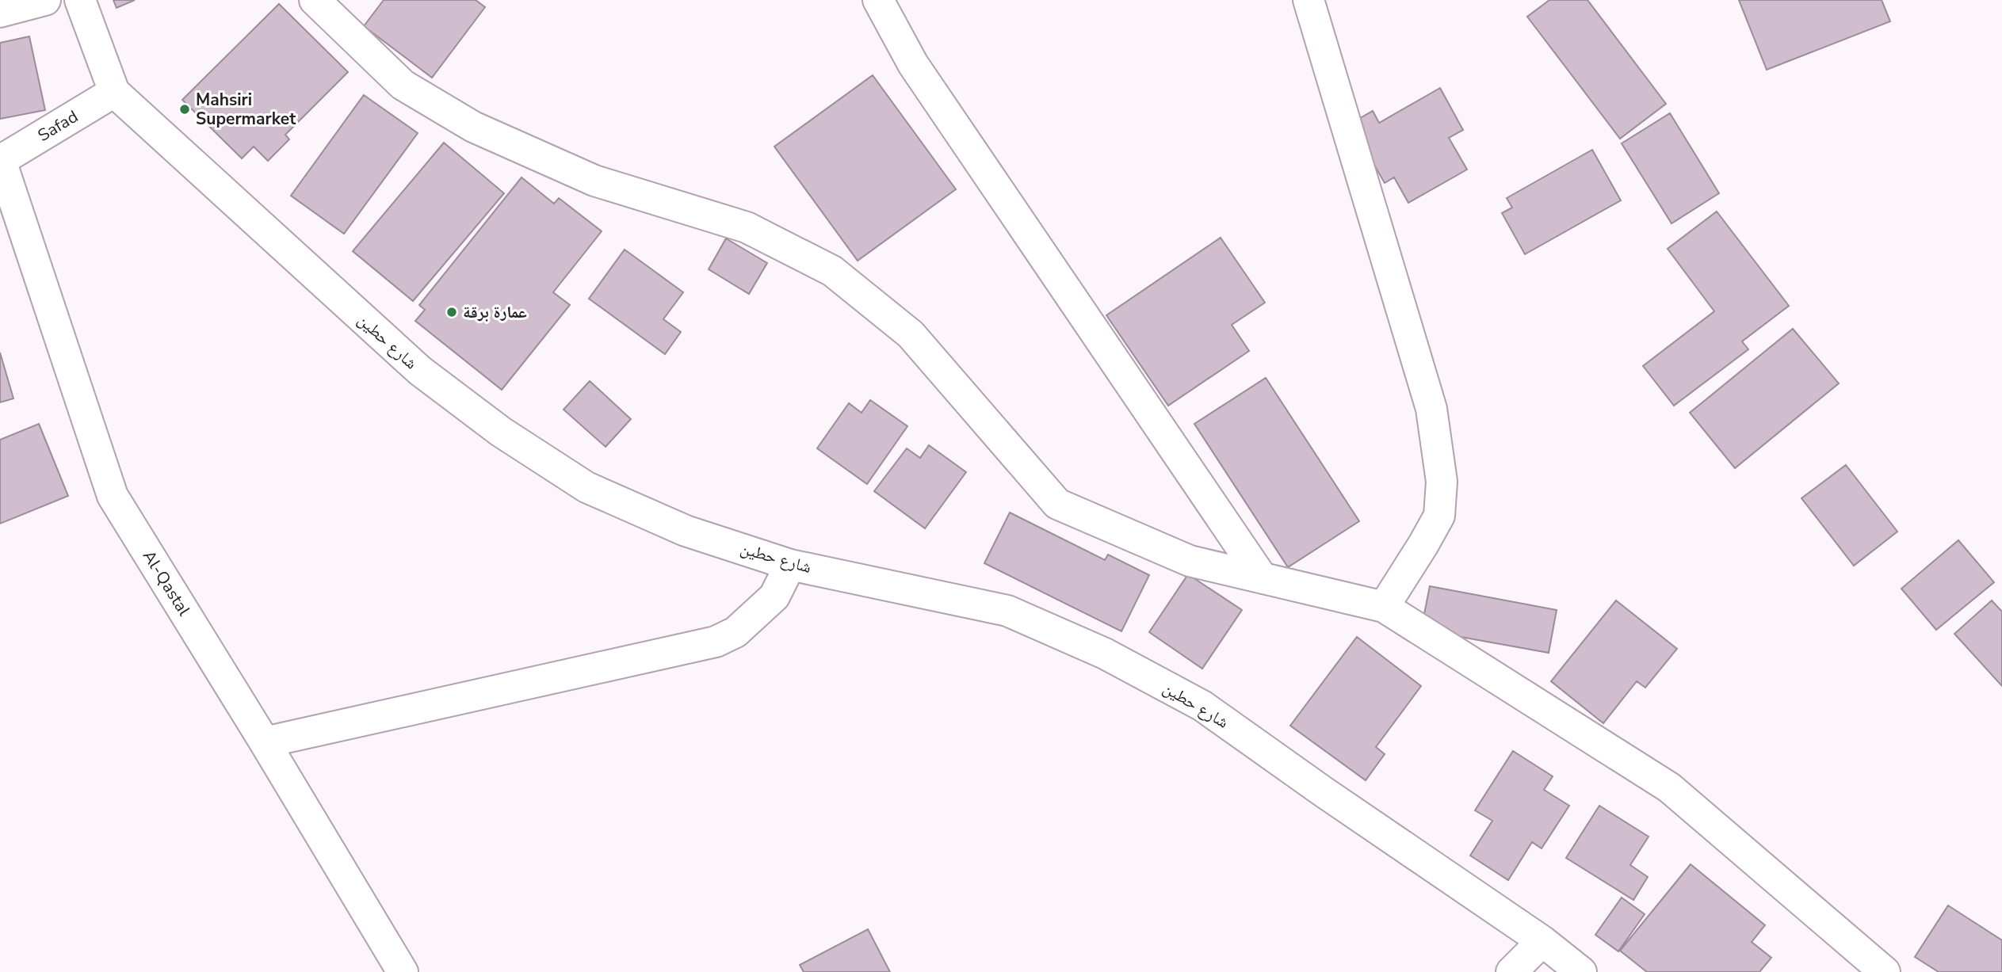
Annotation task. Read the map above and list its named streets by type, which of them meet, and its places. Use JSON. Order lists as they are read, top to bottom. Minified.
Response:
{"streets":{"street":["Safad","شارع حطين","Al-Qastal"]},"crossings":[["Safad","شارع حطين"],["Safad","Al-Qastal"]],"places":["Mahsiri Supermarket","عمارة برقة"]}
